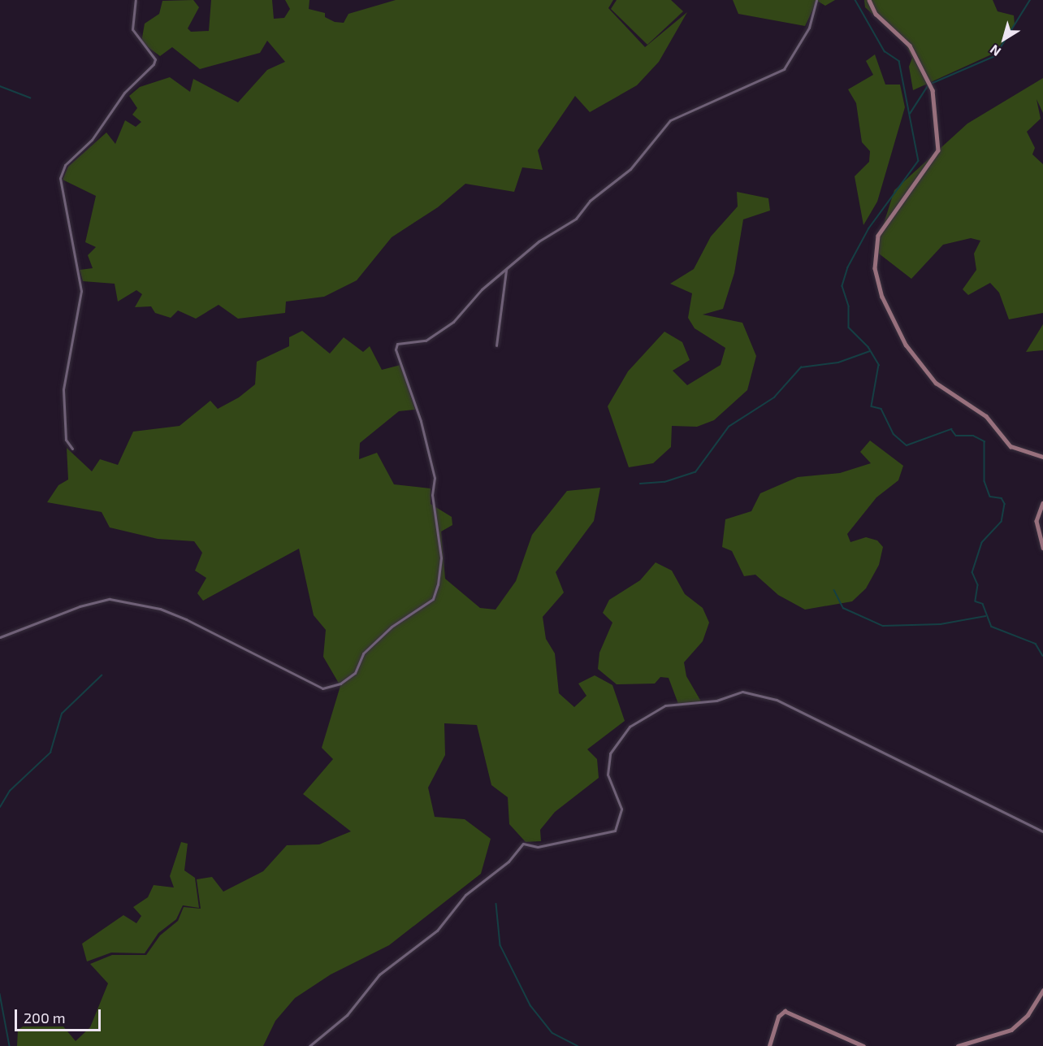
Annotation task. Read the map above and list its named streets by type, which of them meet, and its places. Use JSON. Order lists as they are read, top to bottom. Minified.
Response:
{"scale_bar":"200 m","north":"bottom left"}
